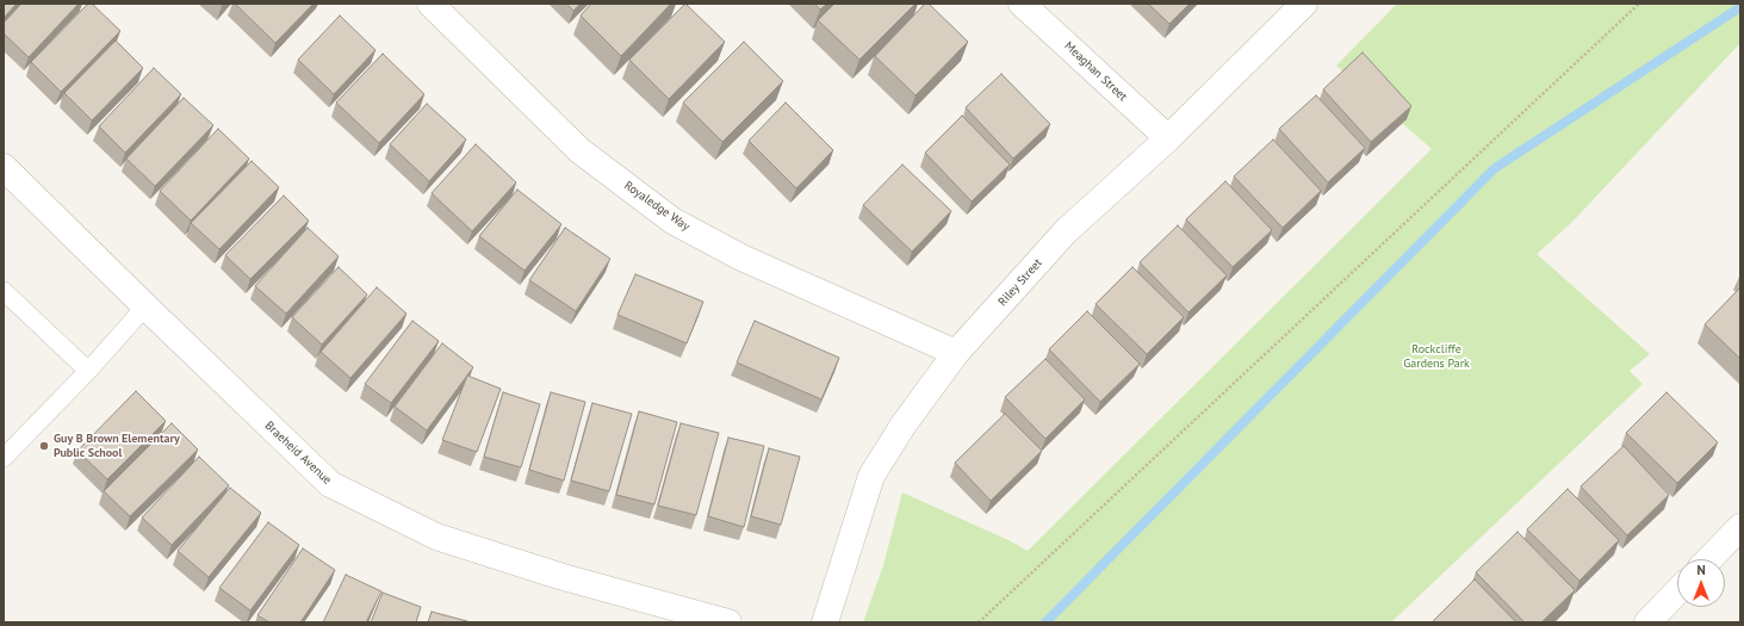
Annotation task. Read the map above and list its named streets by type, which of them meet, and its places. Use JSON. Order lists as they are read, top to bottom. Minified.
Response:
{"streets":{"street":["Meaghan Street","Royaledge Way","Riley Street","Braeheid Avenue"]},"crossings":[["Meaghan Street","Riley Street"],["Royaledge Way","Riley Street"]],"parks":["Rockcliffe Gardens Park"],"places":["Guy B Brown Elementary Public School"],"north":"top"}
